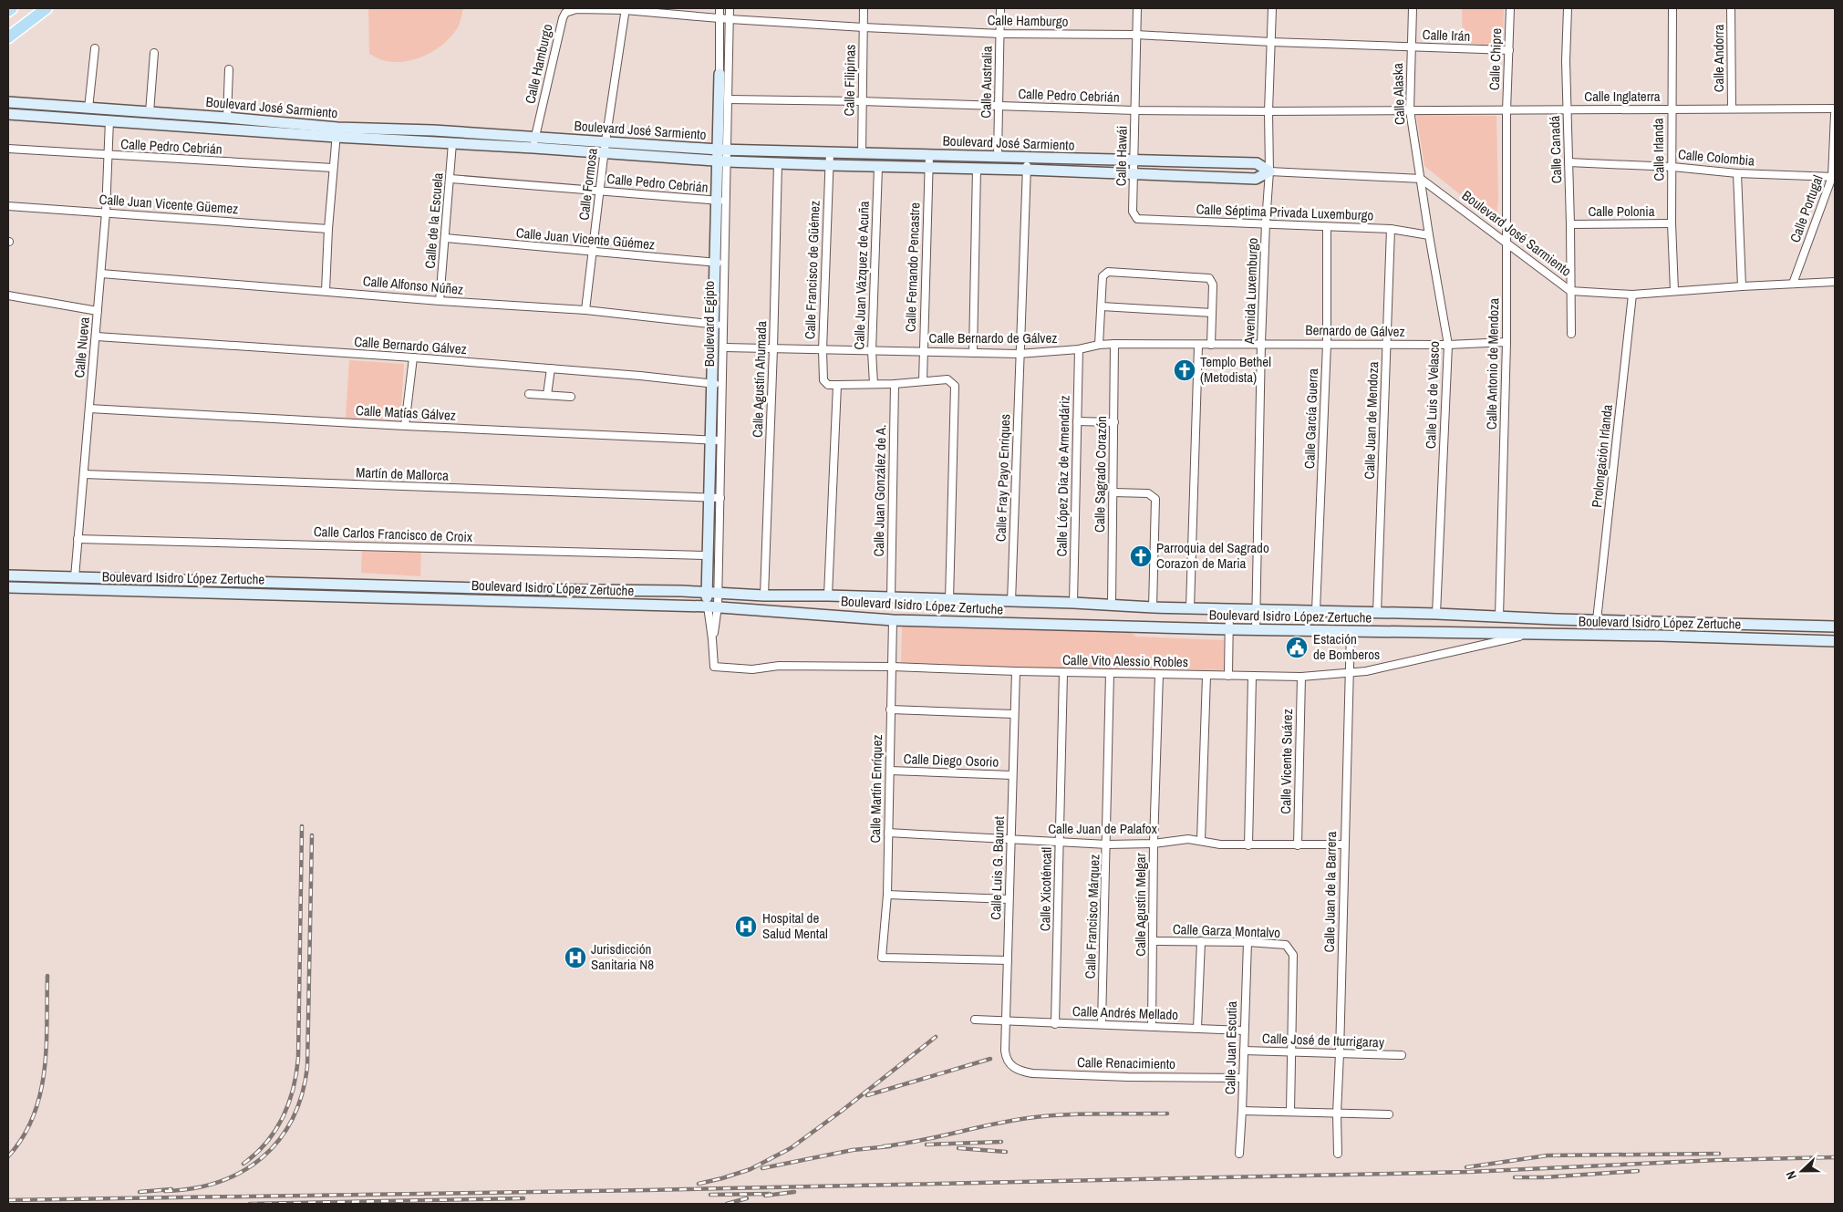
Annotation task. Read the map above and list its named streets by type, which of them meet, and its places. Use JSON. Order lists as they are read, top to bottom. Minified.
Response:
{"streets":{"main road":["Boulevard José Sarmiento","Boulevard Egipto","Boulevard Isidro López Zertuche"],"street":["Calle Hamburgo","Calle Irán","Calle Andorra","Calle Chipre","Calle Filipinas","Calle Australia","Calle Alaska","Calle Pedro Cebrián","Calle Inglaterra","Calle Canadá","Calle Irlanda","Calle Hawái","Calle Colombia","Calle Formosa","Calle Juan Vicente Güemez","Calle Portugal","Calle Polonia","Calle Séptima Privada Luxemburgo","Calle de la Escuela","Calle Juan Vicente Güémez","Calle Fernando Pencastre","Calle Francisco de Güémez","Calle Juan Vázquez de Acuña","Calle Alfonso Núñez","Avenida Luxemburgo","Bernardo de Gálvez","Calle Bernardo de Gálvez","Calle Bernardo Gálvez","Calle Nueva","Calle Antonio de Mendoza","Calle Agustín Ahumada","Calle Luis de Velasco","Calle Matías Gálvez","Calle García Guerra","Calle Juan de Mendoza","Prolongación Irlanda","Martín de Mallorca","Calle Sagrado Corazón","Calle López Díaz de Armendáriz","Calle Fray Payo Enriques","Calle Juan González de A.","Calle Carlos Francisco de Croix","Calle Vito Alessio Robles","Calle Diego Osorio","Calle Vicente Suárez","Calle Martín Enríquez","Calle Juan de Palafox","Calle Luis G. Baunet","Calle Xicoténcatl","Calle Juan de la Barrera","Calle Agustín Melgar","Calle Francisco Márquez","Calle Garza Montalvo","Calle Andrés Mellado","Calle José de Iturrigaray","Calle Juan Escutia","Calle Renacimiento"]},"crossings":[["Calle Hamburgo","Calle Irán"],["Calle Hamburgo","Calle Filipinas"],["Calle Hamburgo","Calle Australia"],["Calle Hamburgo","Calle Alaska"],["Calle Hamburgo","Boulevard José Sarmiento"],["Calle Hamburgo","Calle Hawái"],["Calle Hamburgo","Calle Formosa"],["Calle Hamburgo","Avenida Luxemburgo"],["Calle Hamburgo","Boulevard Egipto"],["Calle Irán","Calle Chipre"],["Calle Irán","Calle Alaska"],["Calle Andorra","Calle Inglaterra"],["Calle Chipre","Calle Inglaterra"],["Calle Chipre","Calle Antonio de Mendoza"],["Calle Filipinas","Calle Pedro Cebrián"],["Calle Filipinas","Boulevard José Sarmiento"],["Calle Australia","Calle Pedro Cebrián"],["Calle Australia","Boulevard José Sarmiento"],["Calle Alaska","Calle Pedro Cebrián"],["Calle Alaska","Calle Inglaterra"],["Calle Alaska","Boulevard José Sarmiento"],["Calle Alaska","Calle Luis de Velasco"],["Calle Pedro Cebrián","Calle Inglaterra"],["Calle Pedro Cebrián","Calle Hawái"],["Calle Pedro Cebrián","Calle Formosa"],["Calle Pedro Cebrián","Calle de la Escuela"],["Calle Pedro Cebrián","Avenida Luxemburgo"],["Calle Pedro Cebrián","Boulevard Egipto"],["Calle Pedro Cebrián","Calle Nueva"],["Calle Inglaterra","Calle Canadá"],["Calle Inglaterra","Calle Irlanda"],["Calle Inglaterra","Calle Antonio de Mendoza"],["Boulevard José Sarmiento","Calle Canadá"],["Boulevard José Sarmiento","Calle Irlanda"],["Boulevard José Sarmiento","Calle Hawái"],["Boulevard José Sarmiento","Calle Formosa"],["Boulevard José Sarmiento","Calle Portugal"],["Boulevard José Sarmiento","Calle de la Escuela"],["Boulevard José Sarmiento","Calle Fernando Pencastre"],["Boulevard José Sarmiento","Calle Francisco de Güémez"],["Boulevard José Sarmiento","Calle Juan Vázquez de Acuña"],["Boulevard José Sarmiento","Avenida Luxemburgo"],["Boulevard José Sarmiento","Boulevard Egipto"],["Boulevard José Sarmiento","Calle Nueva"],["Boulevard José Sarmiento","Calle Antonio de Mendoza"],["Boulevard José Sarmiento","Calle Agustín Ahumada"],["Boulevard José Sarmiento","Calle Luis de Velasco"],["Boulevard José Sarmiento","Prolongación Irlanda"],["Calle Canadá","Calle Colombia"],["Calle Canadá","Calle Polonia"],["Calle Irlanda","Calle Colombia"],["Calle Irlanda","Calle Polonia"],["Calle Hawái","Calle Séptima Privada Luxemburgo"],["Calle Colombia","Calle Portugal"],["Calle Formosa","Calle Juan Vicente Güémez"],["Calle Formosa","Calle Alfonso Núñez"],["Calle Juan Vicente Güemez","Calle Nueva"],["Calle Séptima Privada Luxemburgo","Avenida Luxemburgo"],["Calle Séptima Privada Luxemburgo","Calle Luis de Velasco"],["Calle Séptima Privada Luxemburgo","Calle García Guerra"],["Calle Séptima Privada Luxemburgo","Calle Juan de Mendoza"],["Calle de la Escuela","Calle Juan Vicente Güémez"],["Calle de la Escuela","Calle Alfonso Núñez"],["Calle Juan Vicente Güémez","Boulevard Egipto"],["Calle Fernando Pencastre","Calle Bernardo de Gálvez"],["Calle Francisco de Güémez","Calle Bernardo de Gálvez"],["Calle Juan Vázquez de Acuña","Calle Bernardo de Gálvez"],["Calle Alfonso Núñez","Boulevard Egipto"],["Calle Alfonso Núñez","Calle Nueva"],["Avenida Luxemburgo","Bernardo de Gálvez"],["Avenida Luxemburgo","Calle Bernardo de Gálvez"],["Avenida Luxemburgo","Boulevard Isidro López Zertuche"],["Boulevard Egipto","Calle Bernardo de Gálvez"],["Boulevard Egipto","Calle Bernardo Gálvez"],["Boulevard Egipto","Calle Matías Gálvez"],["Boulevard Egipto","Martín de Mallorca"],["Boulevard Egipto","Calle Carlos Francisco de Croix"],["Boulevard Egipto","Boulevard Isidro López Zertuche"],["Boulevard Egipto","Calle Vito Alessio Robles"],["Bernardo de Gálvez","Calle Bernardo de Gálvez"],["Bernardo de Gálvez","Calle Antonio de Mendoza"],["Bernardo de Gálvez","Calle Luis de Velasco"],["Bernardo de Gálvez","Calle García Guerra"],["Bernardo de Gálvez","Calle Juan de Mendoza"],["Calle Bernardo de Gálvez","Calle Agustín Ahumada"],["Calle Bernardo de Gálvez","Calle Sagrado Corazón"],["Calle Bernardo de Gálvez","Calle López Díaz de Armendáriz"],["Calle Bernardo de Gálvez","Calle Fray Payo Enriques"],["Calle Bernardo Gálvez","Calle Nueva"],["Calle Nueva","Calle Matías Gálvez"],["Calle Nueva","Martín de Mallorca"],["Calle Nueva","Calle Carlos Francisco de Croix"],["Calle Nueva","Boulevard Isidro López Zertuche"],["Calle Antonio de Mendoza","Boulevard Isidro López Zertuche"],["Calle Agustín Ahumada","Boulevard Isidro López Zertuche"],["Calle Luis de Velasco","Boulevard Isidro López Zertuche"],["Calle García Guerra","Boulevard Isidro López Zertuche"],["Calle Juan de Mendoza","Boulevard Isidro López Zertuche"],["Prolongación Irlanda","Boulevard Isidro López Zertuche"],["Calle Sagrado Corazón","Boulevard Isidro López Zertuche"],["Calle López Díaz de Armendáriz","Boulevard Isidro López Zertuche"],["Calle Fray Payo Enriques","Boulevard Isidro López Zertuche"],["Calle Juan González de A.","Boulevard Isidro López Zertuche"],["Boulevard Isidro López Zertuche","Calle Vito Alessio Robles"],["Boulevard Isidro López Zertuche","Calle Martín Enríquez"],["Boulevard Isidro López Zertuche","Calle Juan de la Barrera"],["Calle Vito Alessio Robles","Calle Vicente Suárez"],["Calle Vito Alessio Robles","Calle Martín Enríquez"],["Calle Vito Alessio Robles","Calle Luis G. Baunet"],["Calle Vito Alessio Robles","Calle Xicoténcatl"],["Calle Vito Alessio Robles","Calle Juan de la Barrera"],["Calle Vito Alessio Robles","Calle Agustín Melgar"],["Calle Vito Alessio Robles","Calle Francisco Márquez"],["Calle Diego Osorio","Calle Martín Enríquez"],["Calle Diego Osorio","Calle Luis G. Baunet"],["Calle Vicente Suárez","Calle Juan de Palafox"],["Calle Martín Enríquez","Calle Juan de Palafox"],["Calle Martín Enríquez","Calle Luis G. Baunet"],["Calle Juan de Palafox","Calle Luis G. Baunet"],["Calle Juan de Palafox","Calle Xicoténcatl"],["Calle Juan de Palafox","Calle Juan de la Barrera"],["Calle Juan de Palafox","Calle Agustín Melgar"],["Calle Juan de Palafox","Calle Francisco Márquez"],["Calle Luis G. Baunet","Calle Andrés Mellado"],["Calle Luis G. Baunet","Calle Renacimiento"],["Calle Xicoténcatl","Calle Andrés Mellado"],["Calle Juan de la Barrera","Calle José de Iturrigaray"],["Calle Agustín Melgar","Calle Garza Montalvo"],["Calle Agustín Melgar","Calle Andrés Mellado"],["Calle Francisco Márquez","Calle Andrés Mellado"],["Calle Garza Montalvo","Calle José de Iturrigaray"],["Calle Garza Montalvo","Calle Juan Escutia"],["Calle Andrés Mellado","Calle Juan Escutia"],["Calle José de Iturrigaray","Calle Juan Escutia"],["Calle Juan Escutia","Calle Renacimiento"]],"places":{"church":["Templo Bethel (Metodista)","Parroquia del Sagrado Corazon de Maria"],"public building":["Estación de Bomberos"],"hospital":["Hospital de Salud Mental","Jurisdicción Sanitaria N8"]},"north":"left"}
